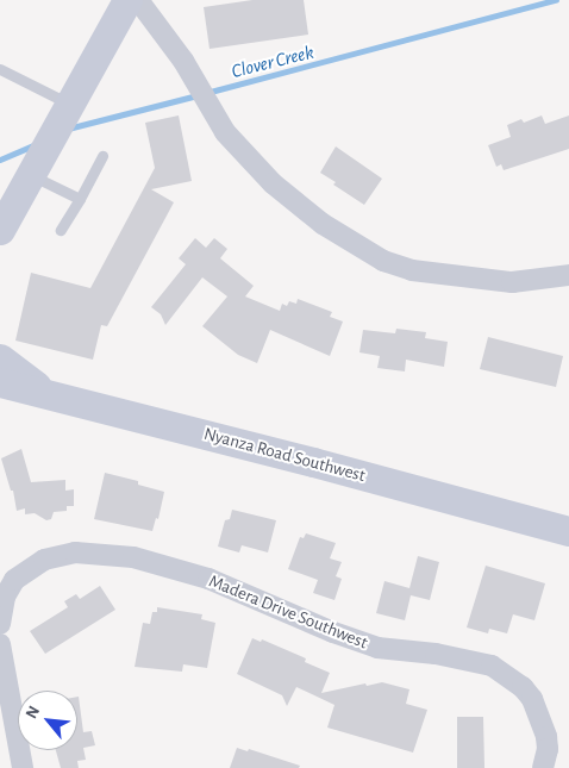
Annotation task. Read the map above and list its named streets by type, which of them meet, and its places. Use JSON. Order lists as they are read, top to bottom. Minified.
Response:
{"streets":{"street":["Nyanza Road Southwest","Madera Drive Southwest"]},"water":["Clover Creek"],"north":"top left"}
